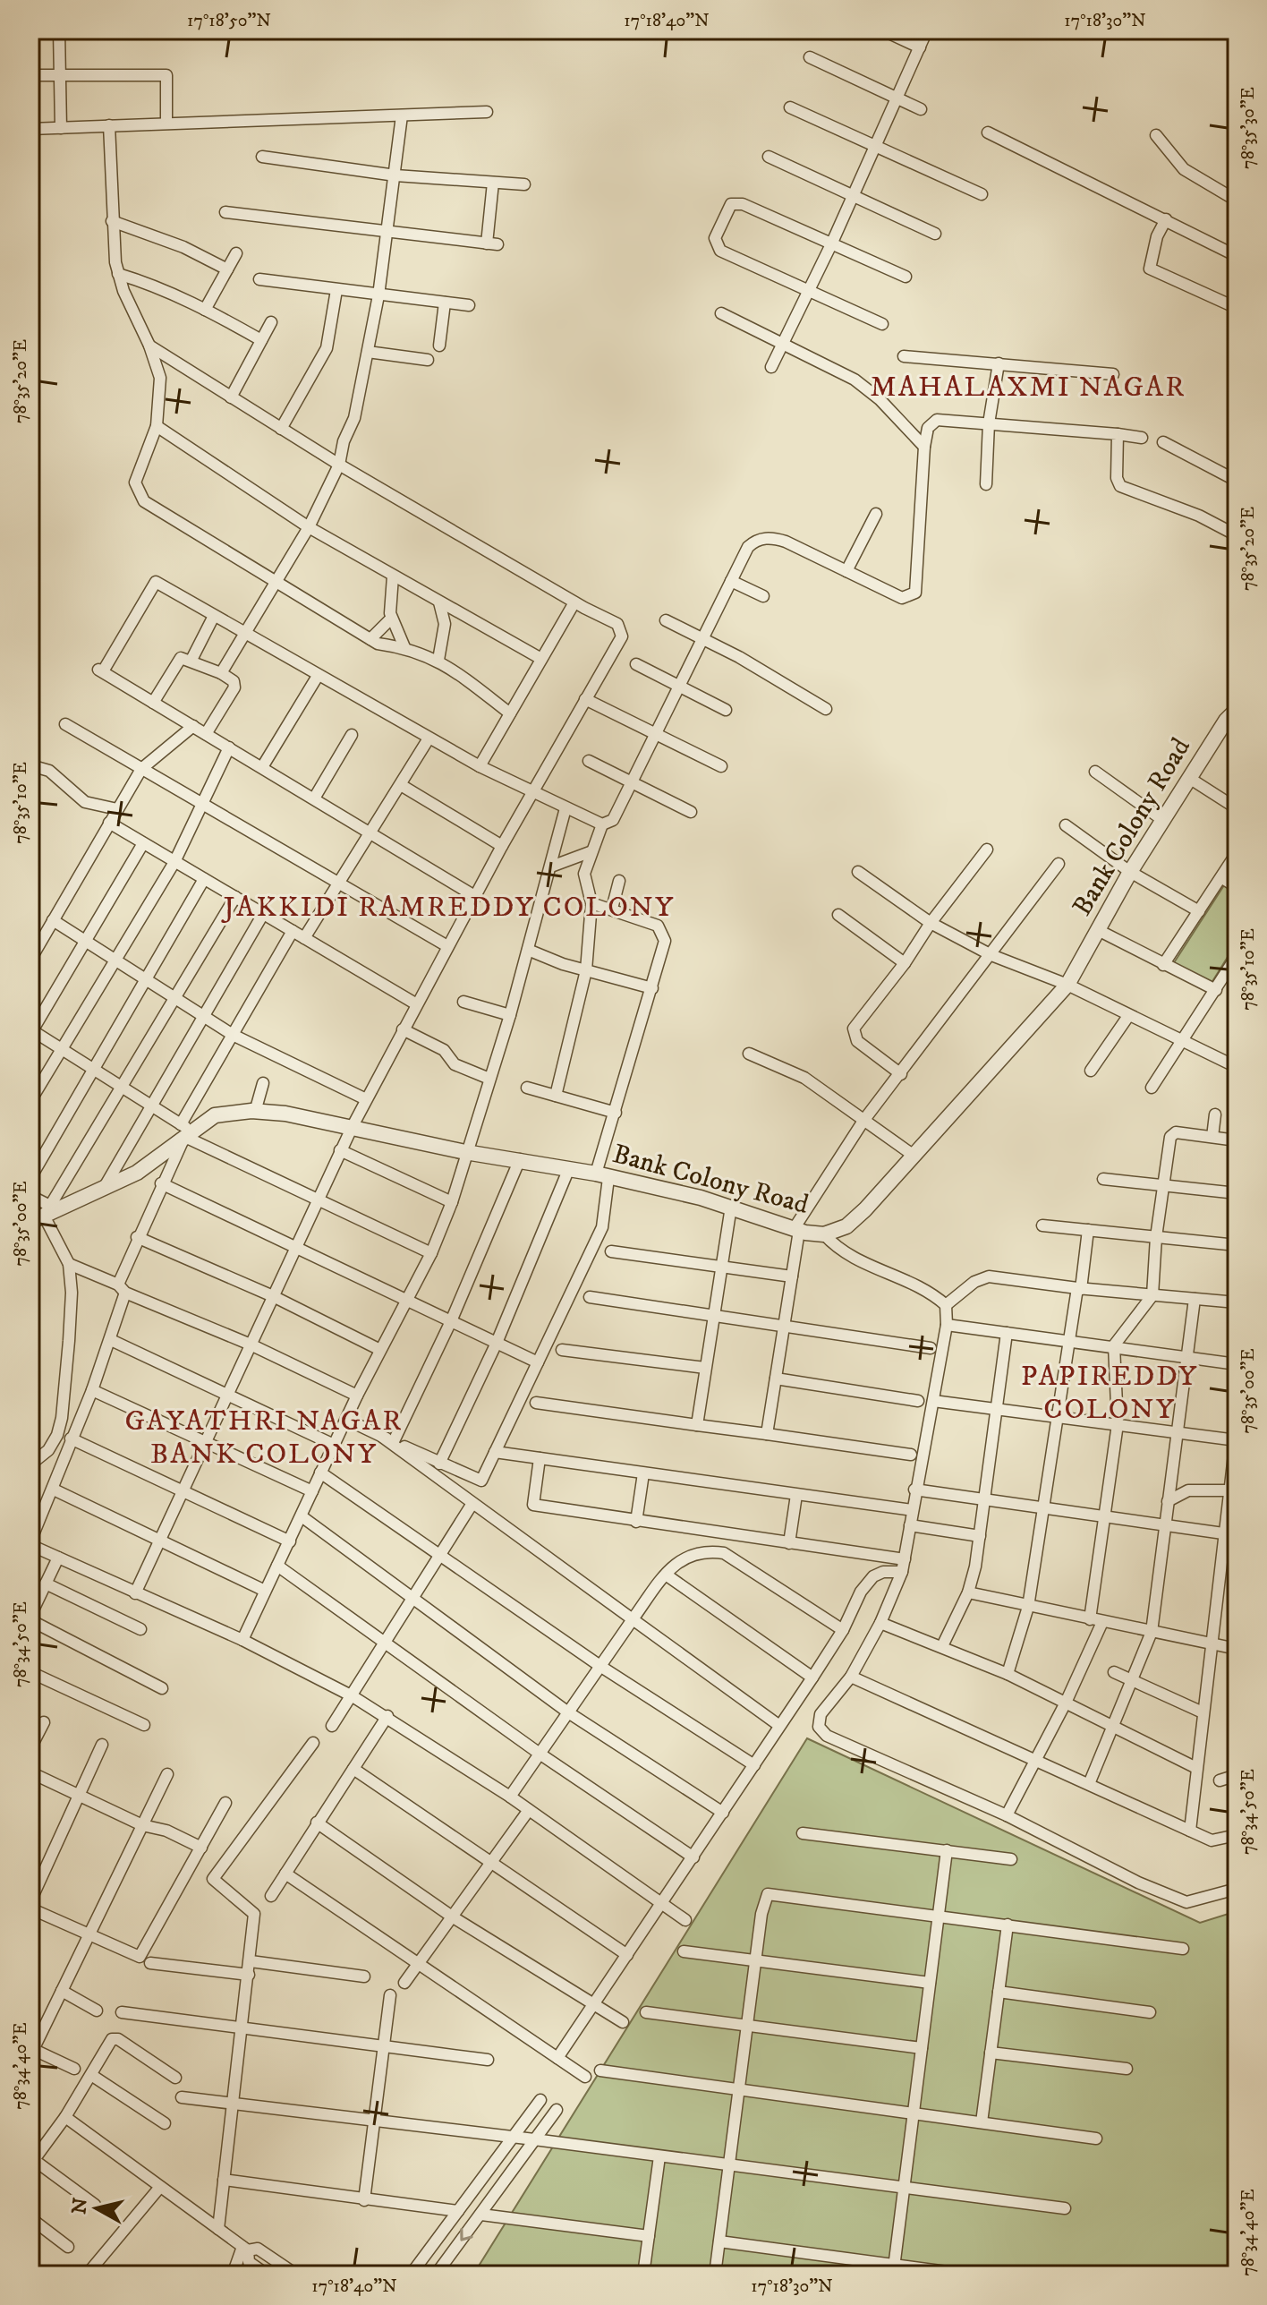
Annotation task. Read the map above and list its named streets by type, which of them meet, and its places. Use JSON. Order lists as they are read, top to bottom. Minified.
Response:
{"streets":{"street":["Bank Colony Road"]},"districts":["MAHALAXMI NAGAR","JAKKIDI RAMREDDY COLONY","PAPIREDDY COLONY","GAYATHRI NAGAR BANK COLONY"],"north":"left","coordinates":["17°18'50\"N","17°18'40\"N","17°18'30\"N","78°35'30\"E","78°35'20\"E","78°35'10\"E","78°35'00\"E","78°34'50\"E","78°34'40\"E"]}
